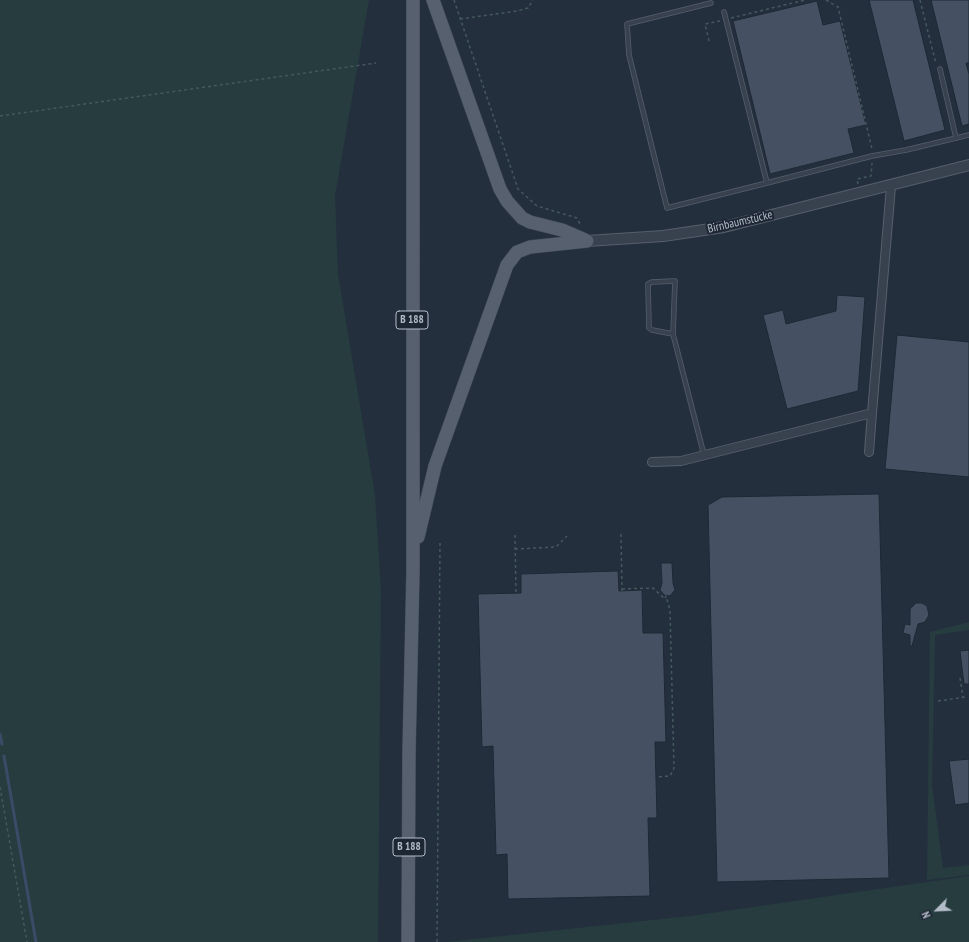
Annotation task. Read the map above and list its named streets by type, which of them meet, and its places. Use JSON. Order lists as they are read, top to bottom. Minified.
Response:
{"streets":{"main road":["B 188"],"street":["Birnbaumstücke"]},"north":"bottom left"}
